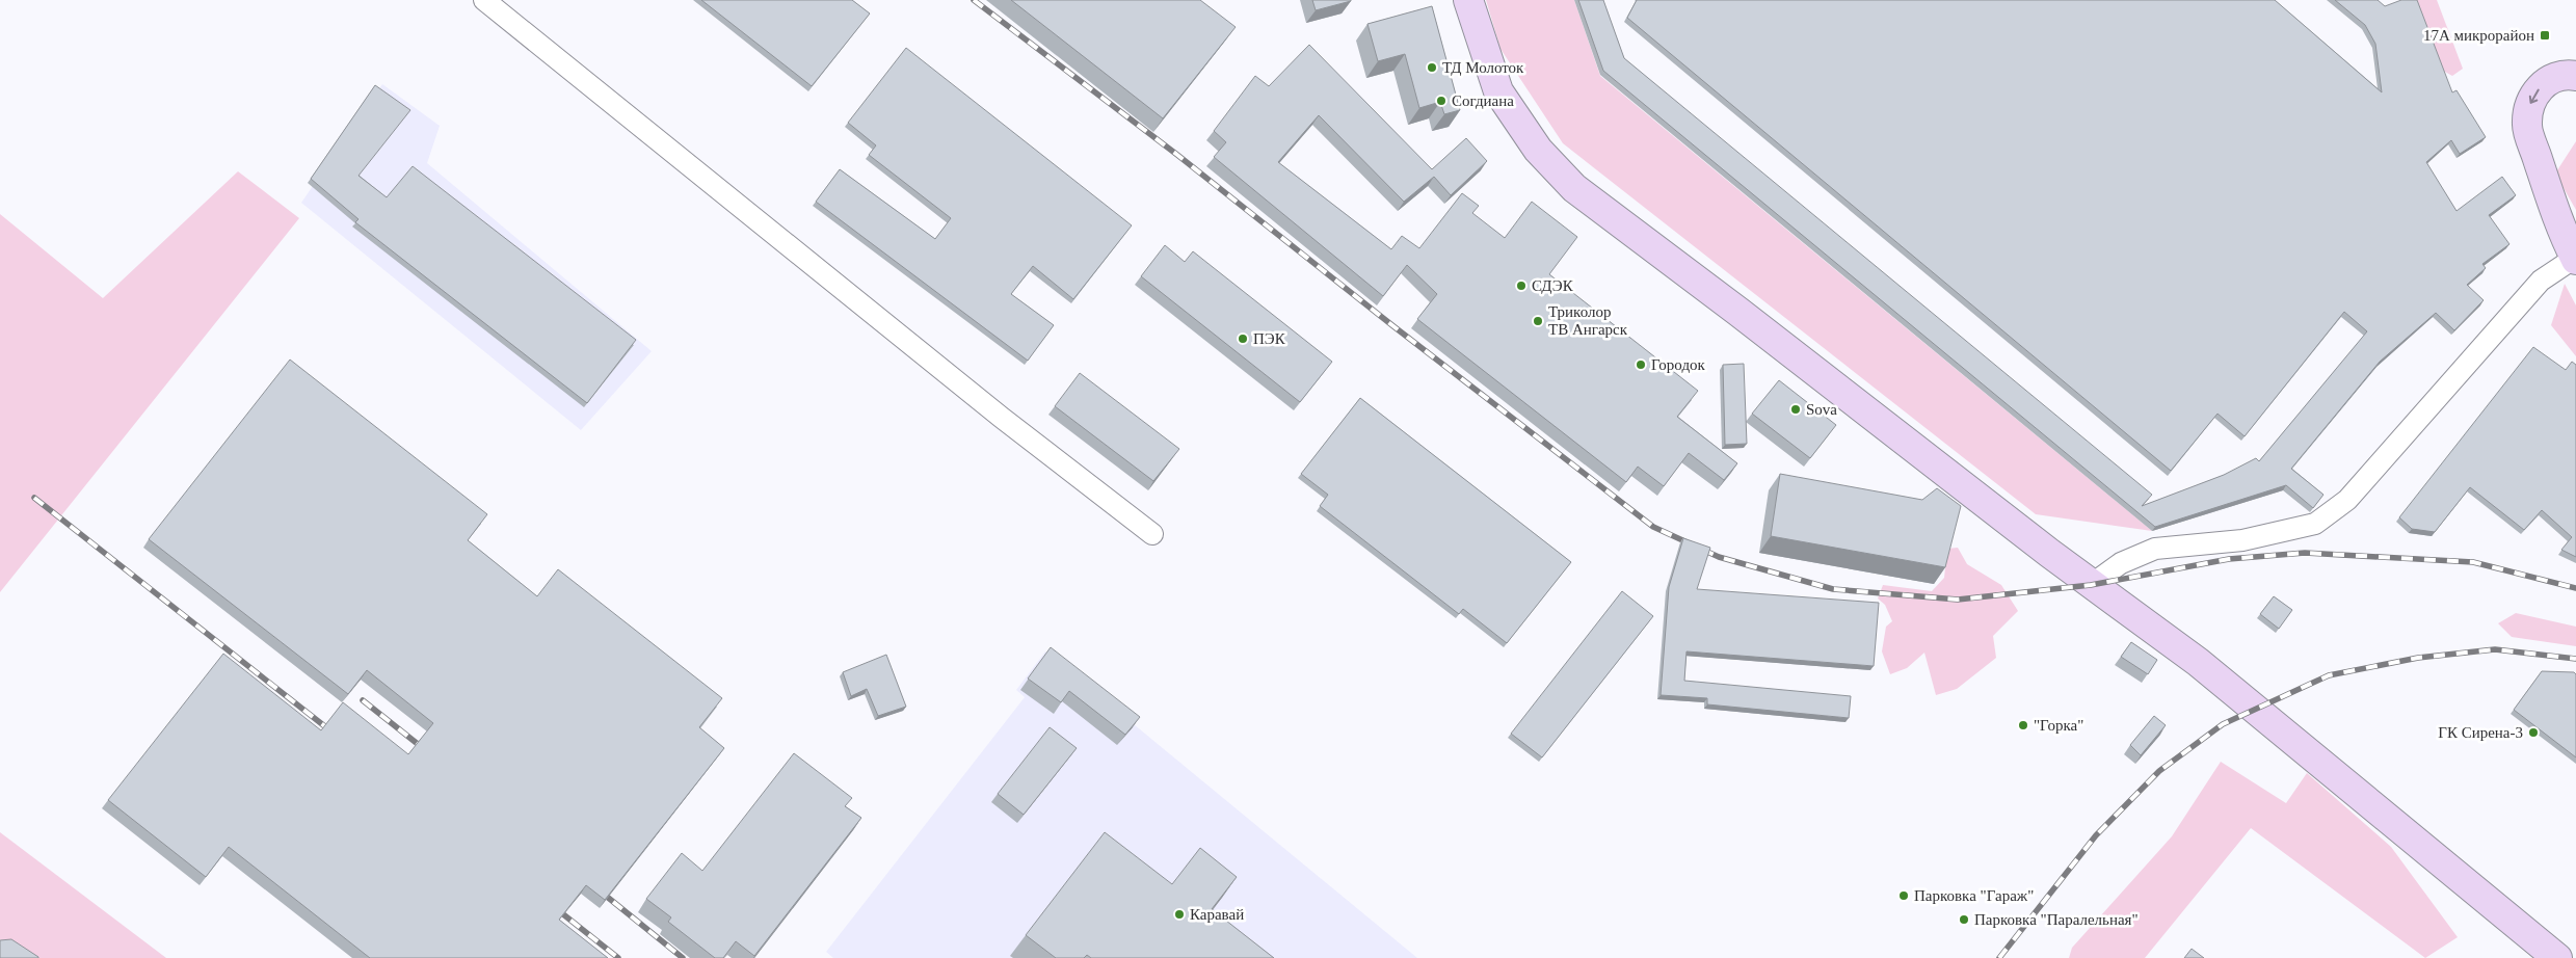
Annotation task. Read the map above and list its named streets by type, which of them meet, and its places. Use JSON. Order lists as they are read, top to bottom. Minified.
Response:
{"places":{"transit":["17А микрорайон"],"other":["ТД Молоток","Согдиана","СДЭК","Триколор ТВ Ангарск","ПЭК","Городок","Sova","\"Горка\"","ГК Сирена-3","Парковка \"Гараж\"","Каравай","Парковка \"Паралельная\""]}}
